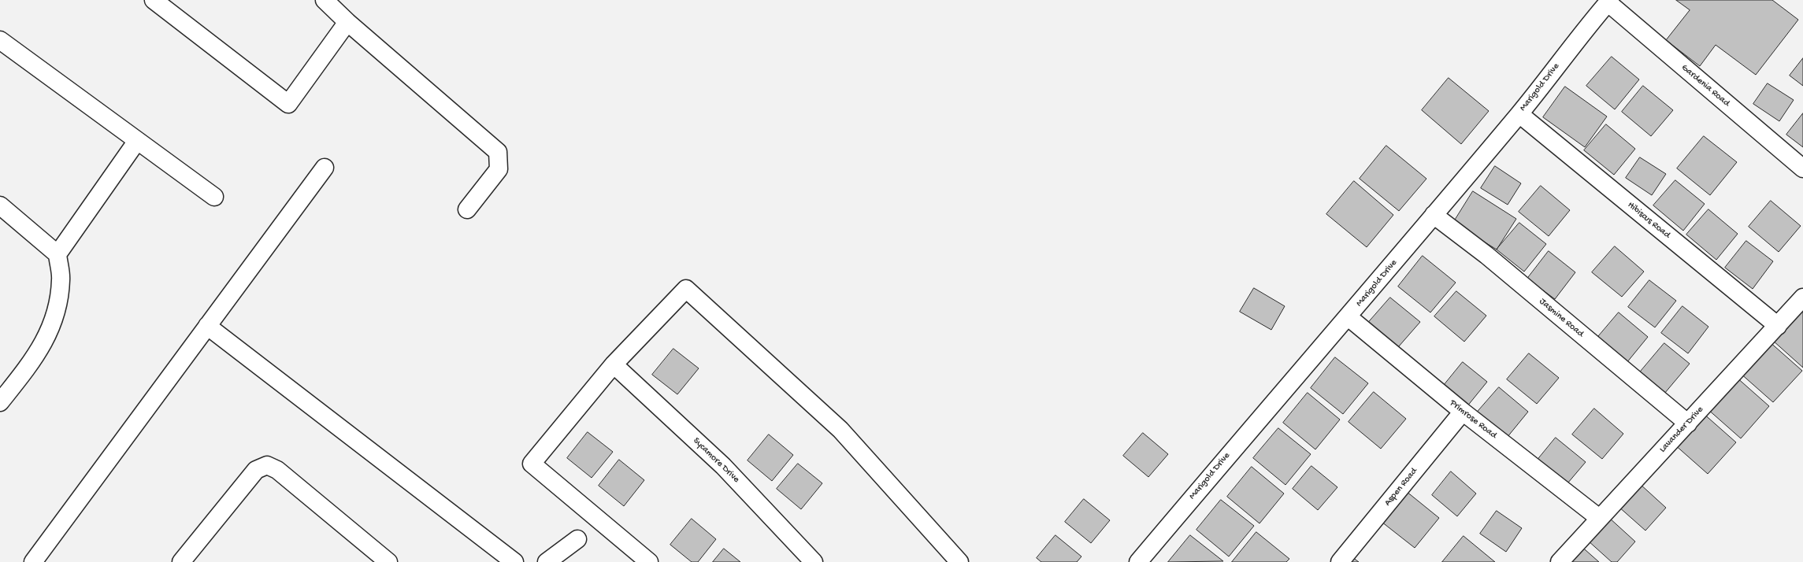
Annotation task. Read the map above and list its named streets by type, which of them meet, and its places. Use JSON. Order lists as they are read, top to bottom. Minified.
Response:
{"streets":{"street":["Gardenia Road","Marigold Drive","Hibiscus Road","Jasmine Road","Primrose Road","Lavander Drive","Sycamore Drive","Aspen Road"]},"crossings":[["Gardenia Road","Marigold Drive"],["Marigold Drive","Hibiscus Road"],["Marigold Drive","Jasmine Road"],["Marigold Drive","Primrose Road"],["Hibiscus Road","Lavander Drive"],["Jasmine Road","Lavander Drive"],["Primrose Road","Lavander Drive"],["Primrose Road","Aspen Road"]]}
